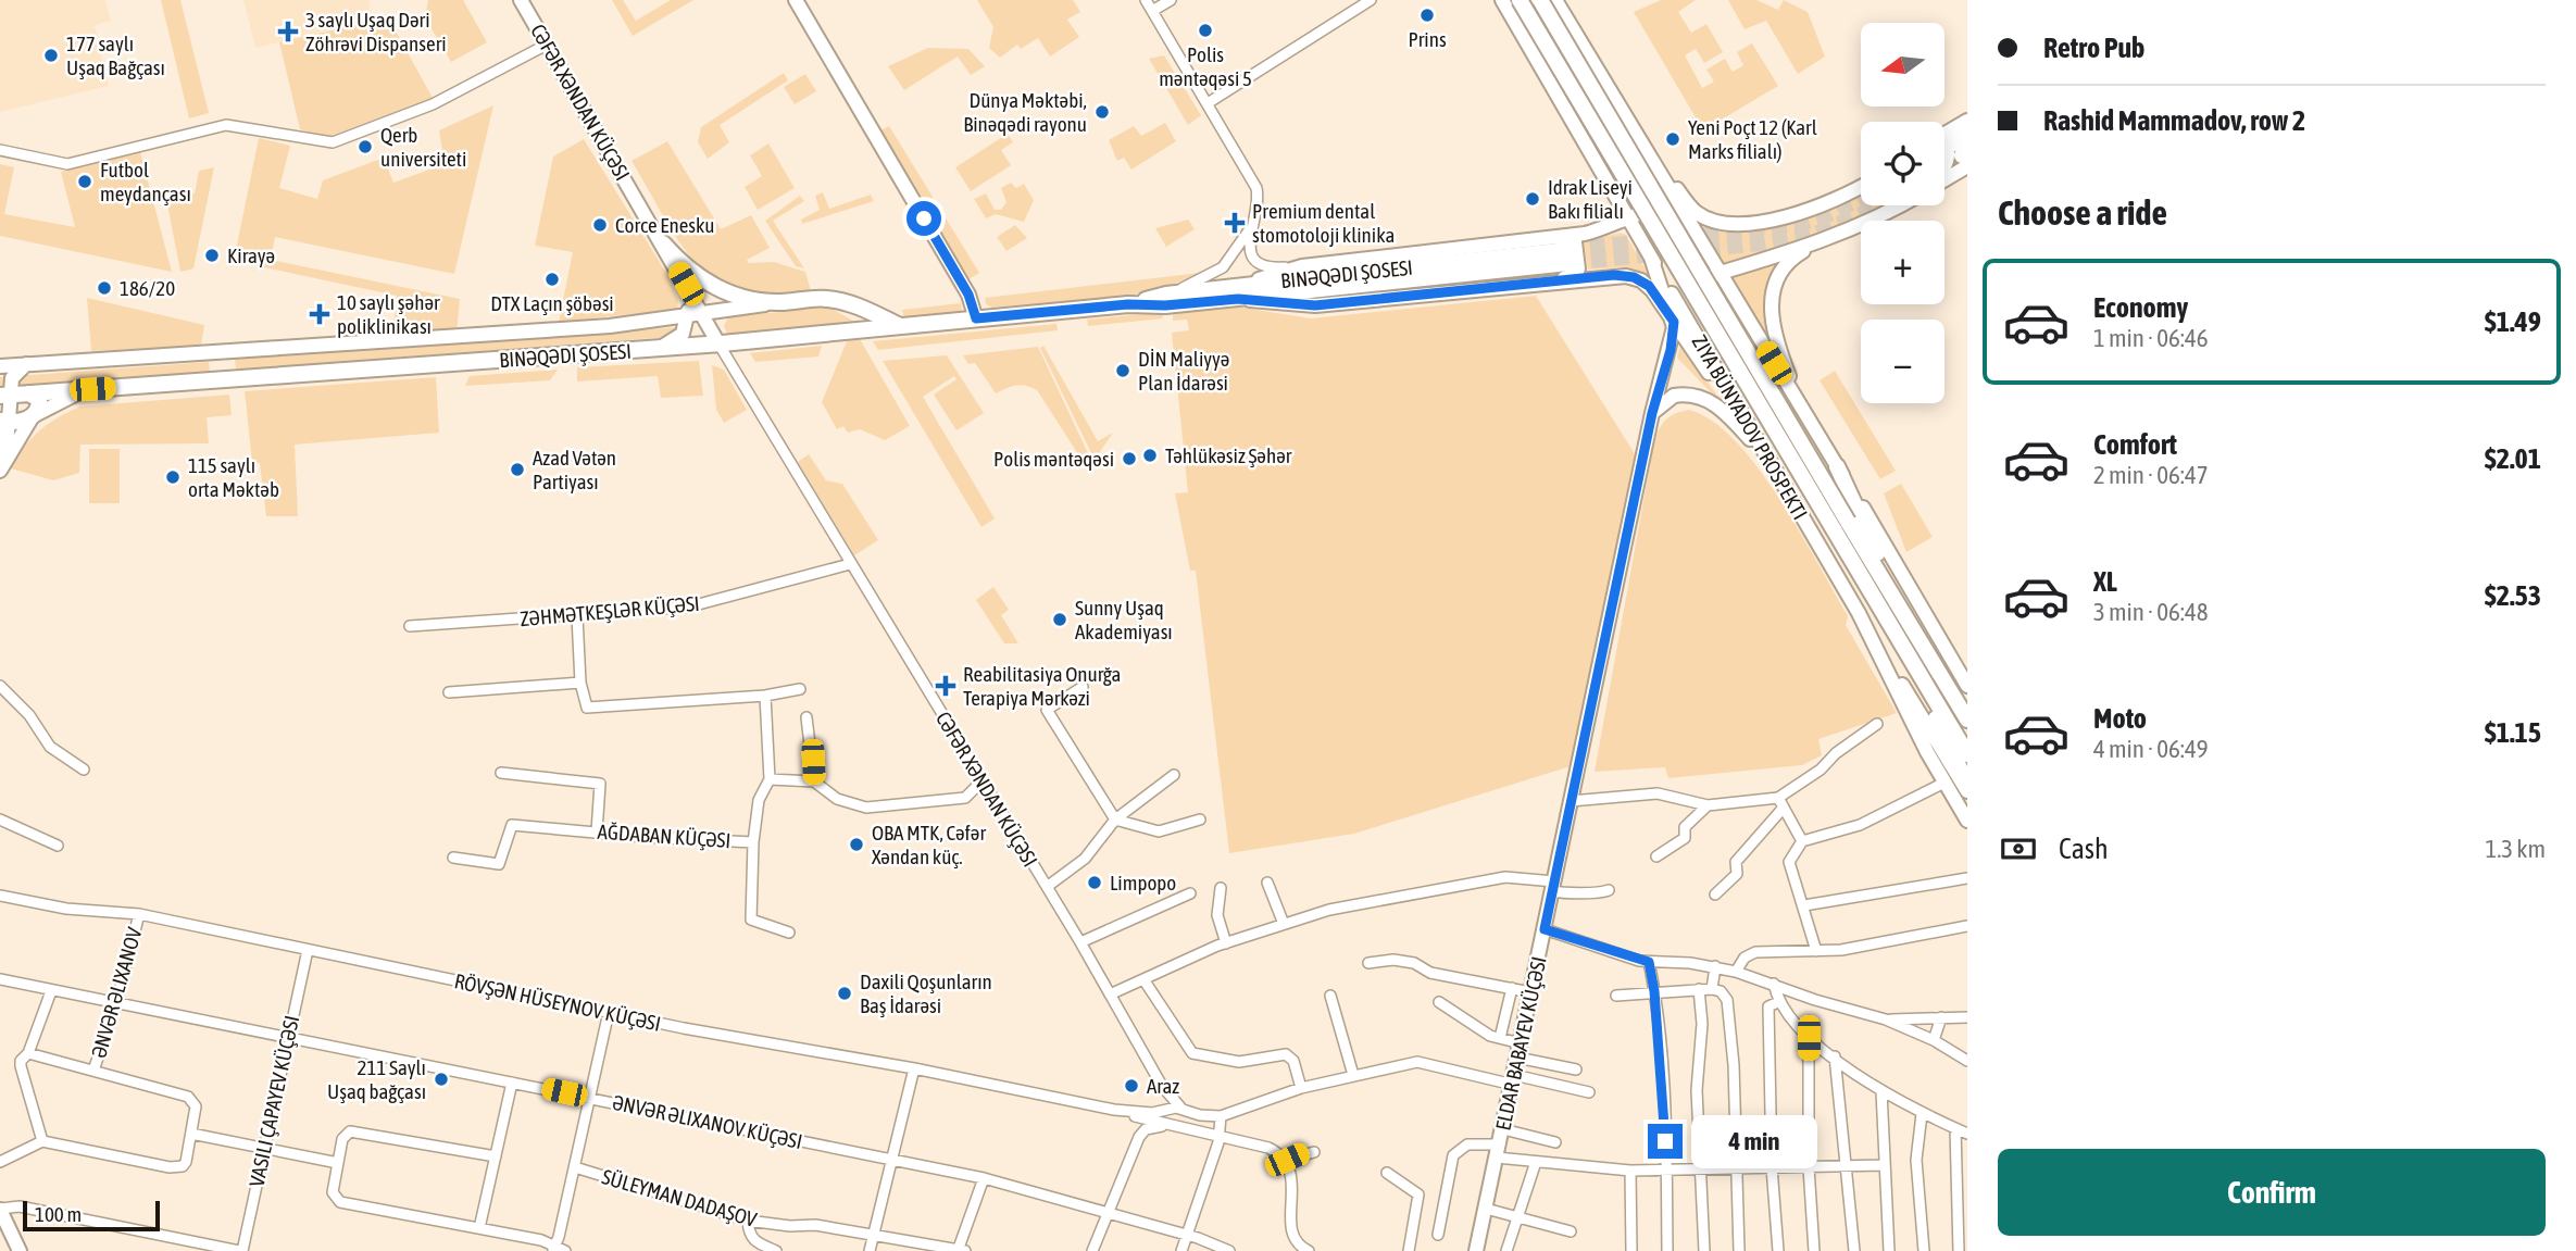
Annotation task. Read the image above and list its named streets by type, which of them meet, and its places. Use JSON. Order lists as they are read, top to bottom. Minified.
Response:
{"streets":{"main road":["CƏFƏR XƏNDAN KÜÇƏSI","BINƏQƏDI ŞOSESI","ZIYA BÜNYADOV PROSPEKTI","ELDAR BABAYEV KÜÇƏSI"],"street":["ZƏHMƏTKEŞLƏR KÜÇƏSI","AĞDABAN KÜÇƏSI","ƏNVƏR ƏLIXANOV","RÖVŞƏN HÜSEYNOV KÜÇƏSI","VASILI ÇAPAYEV KÜÇƏSI","ƏNVƏR ƏLIXANOV KÜÇƏSI","SÜLEYMAN DADAŞOV"]},"crossings":[["CƏFƏR XƏNDAN KÜÇƏSI","BINƏQƏDI ŞOSESI"],["CƏFƏR XƏNDAN KÜÇƏSI","ZƏHMƏTKEŞLƏR KÜÇƏSI"],["ZIYA BÜNYADOV PROSPEKTI","ELDAR BABAYEV KÜÇƏSI"],["ƏNVƏR ƏLIXANOV","RÖVŞƏN HÜSEYNOV KÜÇƏSI"],["ƏNVƏR ƏLIXANOV","ƏNVƏR ƏLIXANOV KÜÇƏSI"],["RÖVŞƏN HÜSEYNOV KÜÇƏSI","VASILI ÇAPAYEV KÜÇƏSI"],["VASILI ÇAPAYEV KÜÇƏSI","ƏNVƏR ƏLIXANOV KÜÇƏSI"]],"places":{"other":["Prins","Polis məntəqəsi 5","177 saylı Uşaq Bağçası","Dünya Məktəbi, Binəqədi rayonu","Yeni Poçt 12 (Karl Marks filialı)","Qerb universiteti","Futbol meydançası","Idrak Liseyi Bakı filialı","Corce Enesku","Kirayə","DTX Laçın şöbəsi","186/20","DİN Maliyyə Plan İdarəsi","Təhlükəsiz Şəhər","Polis məntəqəsi","Azad Vətən Partiyası","115 saylı orta Məktəb","Sunny Uşaq Akademiyası","OBA MTK, Cəfər Xəndan küç.","Limpopo","Daxili Qoşunların Baş İdarəsi","211 Saylı Uşaq bağçası","Araz"],"health":["3 saylı Uşaq Dəri Zöhrəvi Dispanseri","Premium dental stomotoloji klinika","10 saylı şəhər poliklinikası","Reabilitasiya Onurğa Terapiya Mərkəzi"]},"scale_bar":"100 m","north":"left","page":{"banner":["Retro Pub","Rashid Mammadov, row 2"],"map_buttons":["+","−"],"heading":"Choose a ride","list":[{"name":"Economy","note":"1 min · 06:46","value":"$1.49"},{"name":"Comfort","note":"2 min · 06:47","value":"$2.01"},{"name":"XL","note":"3 min · 06:48","value":"$2.53"},{"name":"Moto","note":"4 min · 06:49","value":"$1.15"}],"pay":["Cash","1.3 km"],"bubble":"4 min","buttons":"Confirm","scale":"100 m"}}
